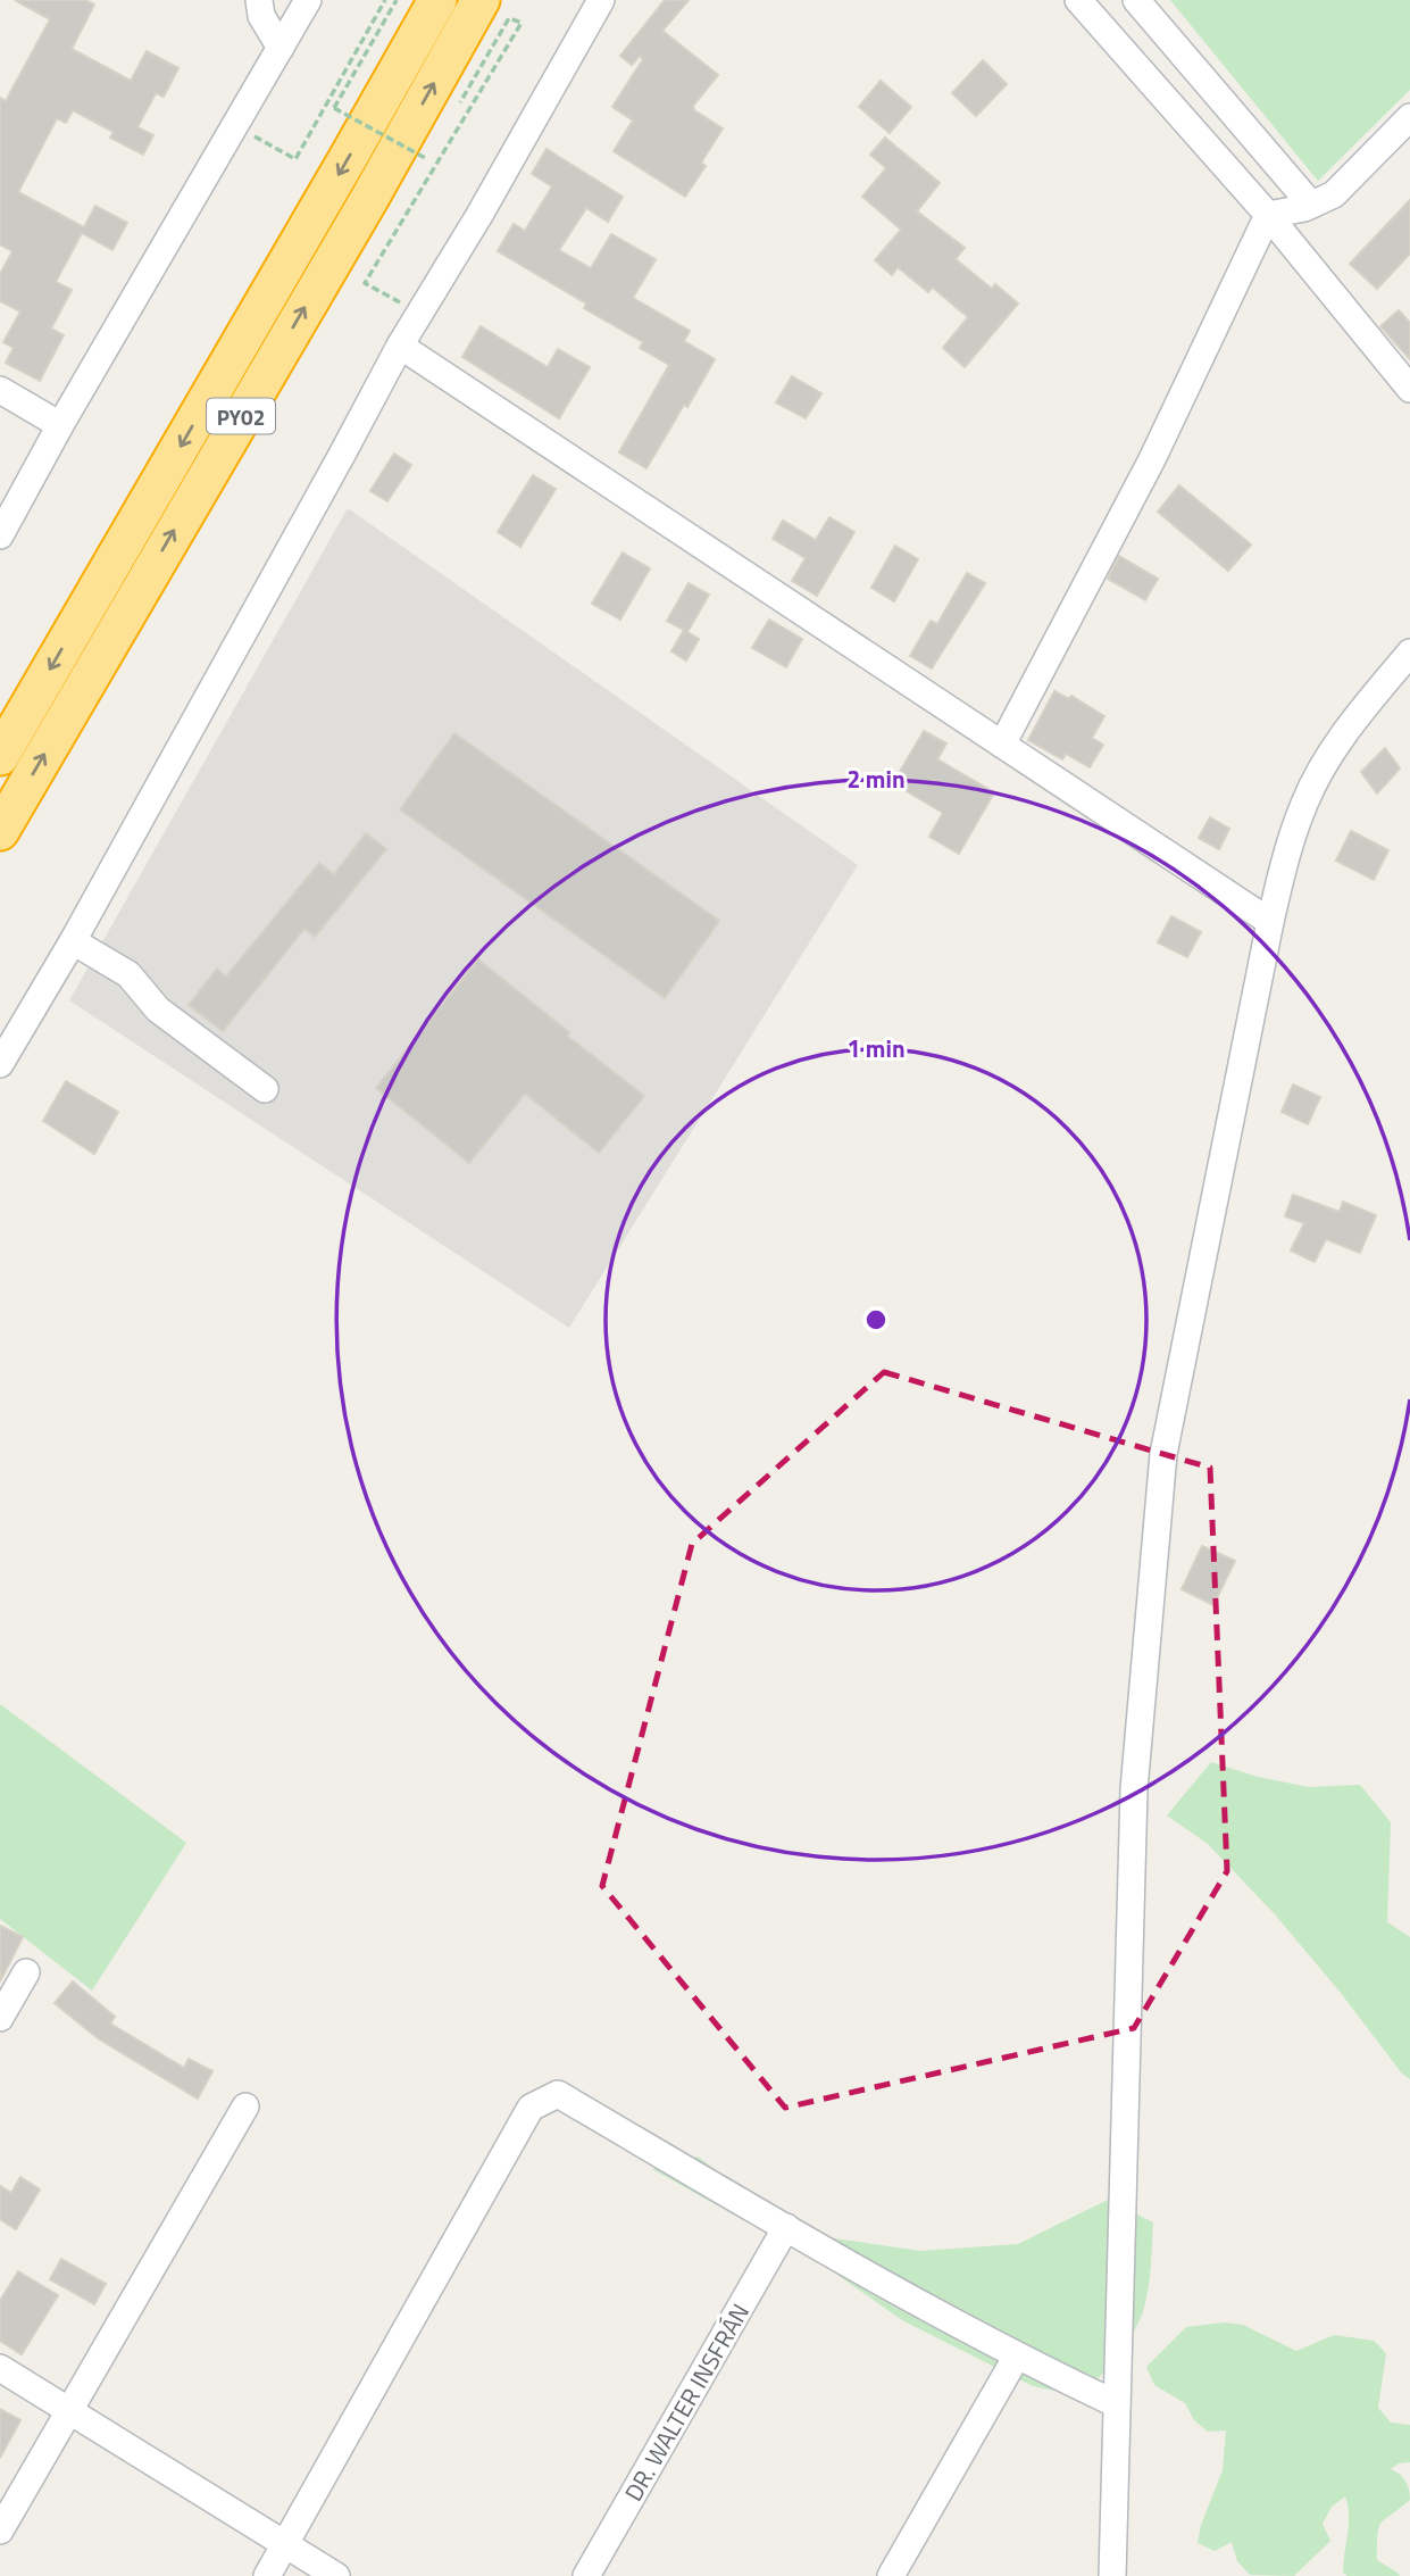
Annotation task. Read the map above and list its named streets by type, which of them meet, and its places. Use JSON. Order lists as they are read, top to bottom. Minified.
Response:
{"streets":{"highway":["PY02"],"street":["DR. WALTER INSFRÁN"]},"rings":["2 min","1 min"]}
